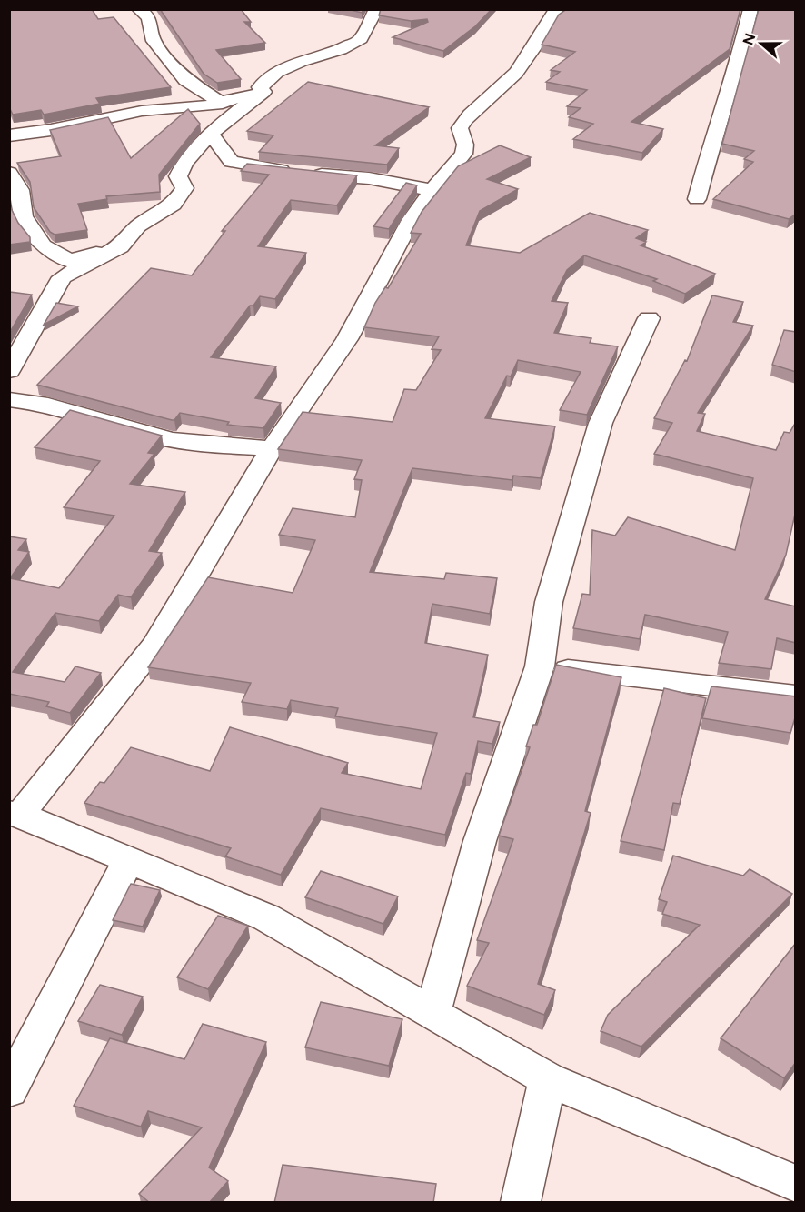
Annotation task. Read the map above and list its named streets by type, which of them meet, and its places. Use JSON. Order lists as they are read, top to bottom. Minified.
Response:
{"north":"left"}
